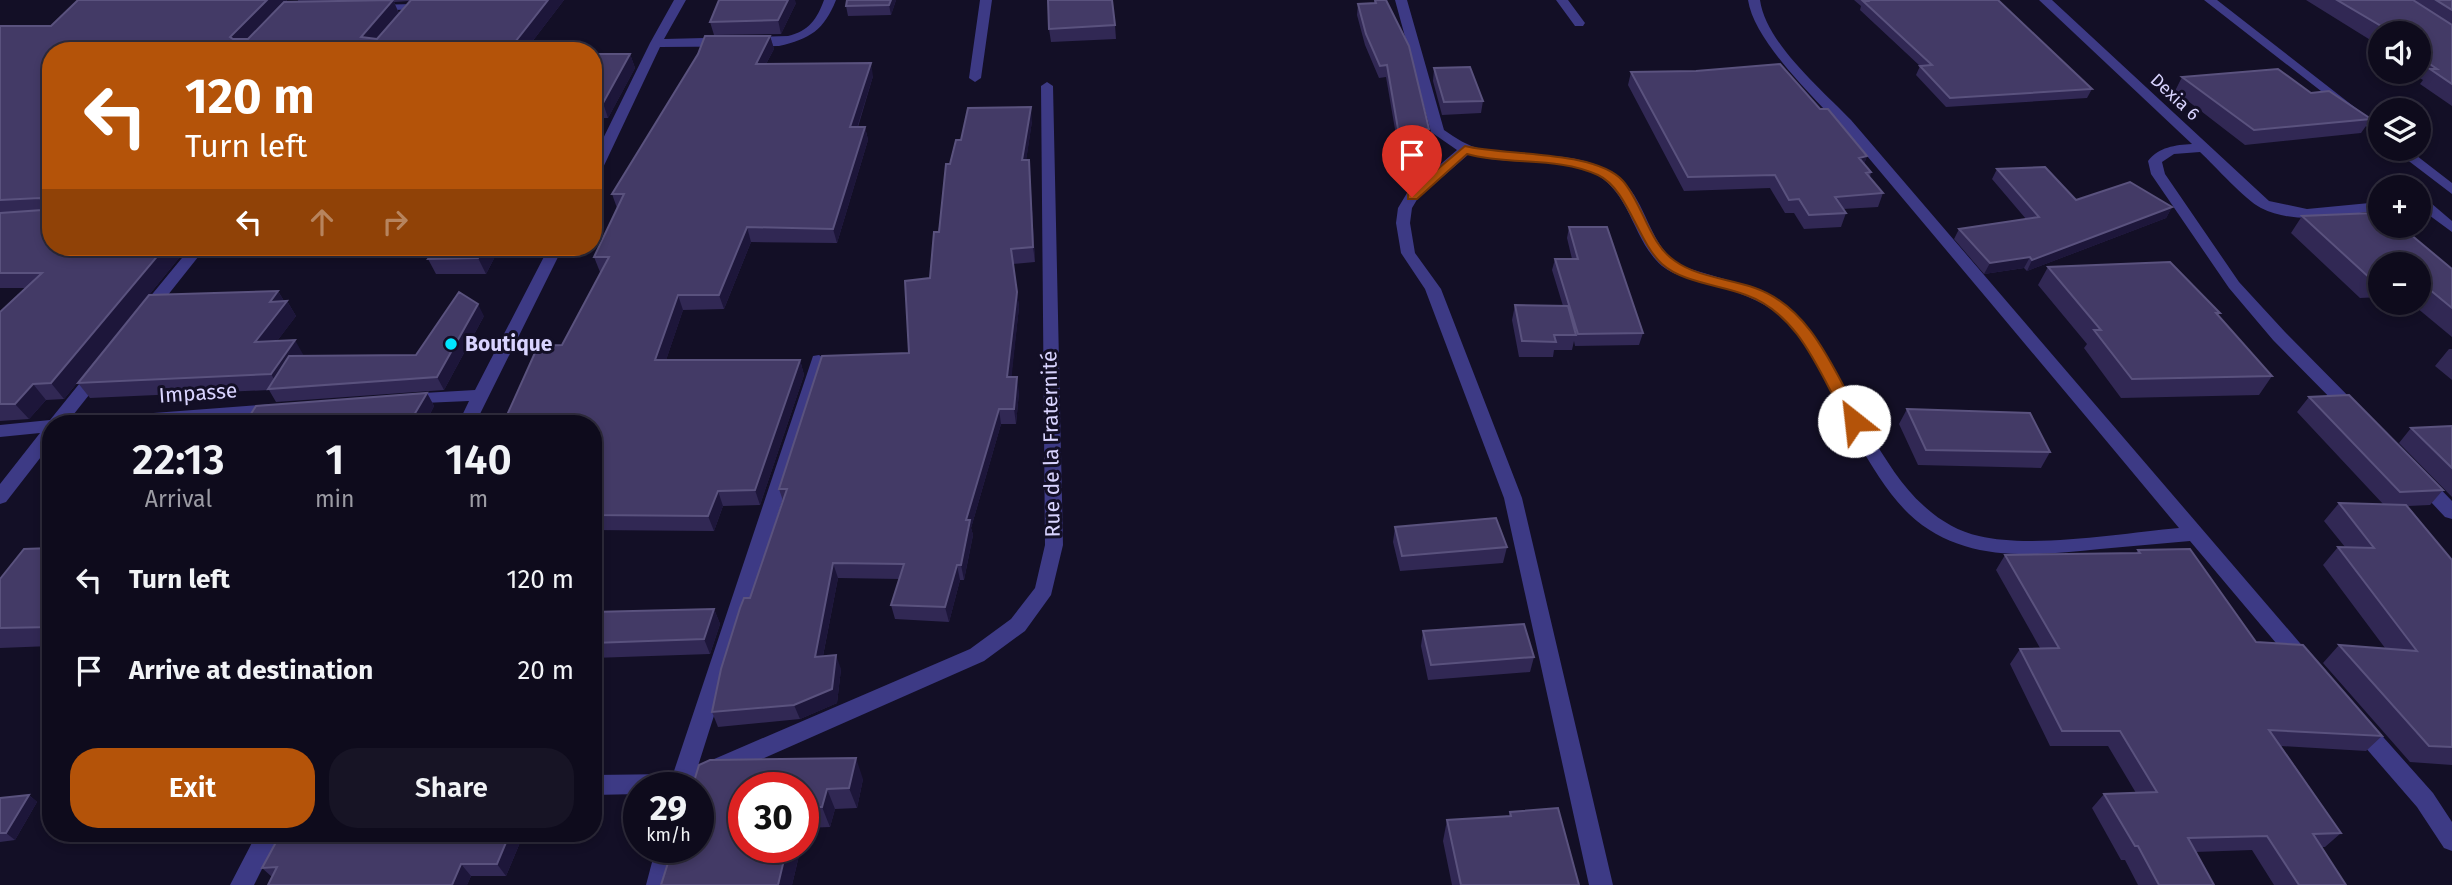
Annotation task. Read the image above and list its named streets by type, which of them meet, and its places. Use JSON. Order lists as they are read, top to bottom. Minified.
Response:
{"streets":{"street":["Dexia 6","Impasse","Rue de la Fraternité"]},"places":["Boutique"],"page":{"map_buttons":["+","−"],"turn":["120 m","Turn left"],"eta":["22:13","Arrival","1","min","140","m"],"list":[{"name":"Turn left","value":"120 m"},{"name":"Arrive at destination","value":"20 m"}],"buttons":["Exit","Share"],"speed":"29 km/h","limit":"30"}}
